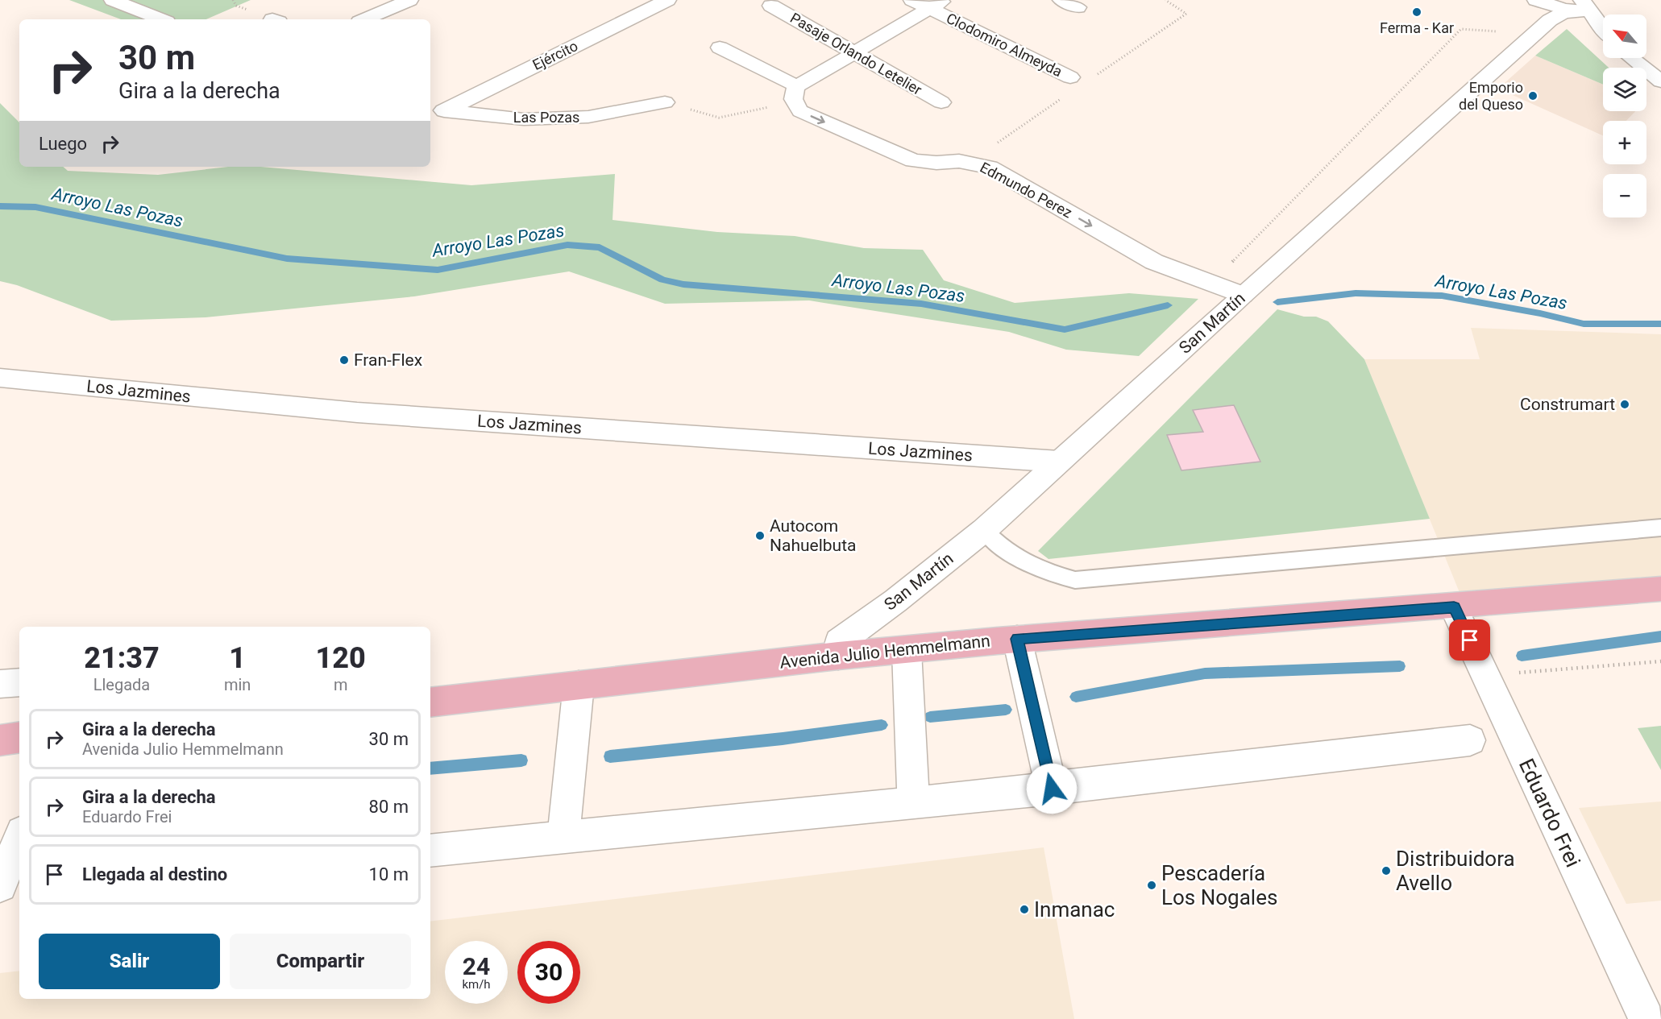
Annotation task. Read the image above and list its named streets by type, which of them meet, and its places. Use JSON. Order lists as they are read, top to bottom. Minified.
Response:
{"streets":{"highway":["Avenida Julio Hemmelmann"],"street":["Clodomiro Almeyda","Pasaje Orlando Letelier","Ejército","Las Pozas","Edmundo Perez","San Martín","Los Jazmines","Eduardo Frei"]},"crossings":[["Ejército","Las Pozas"],["Edmundo Perez","San Martín"],["San Martín","Los Jazmines"],["San Martín","Avenida Julio Hemmelmann"],["Avenida Julio Hemmelmann","Eduardo Frei"]],"one_way":["Edmundo Perez"],"water":["Arroyo Las Pozas"],"places":["Ferma - Kar","Emporio del Queso","Fran-Flex","Construmart","Autocom Nahuelbuta","Distribuidora Avello","Pescadería Los Nogales","Inmanac"],"north":"top left","page":{"map_buttons":["+","−"],"turn":["30 m","Gira a la derecha"],"then":"Luego","eta":["21:37","Llegada","1","min","120","m"],"list":[{"name":"Gira a la derecha","note":"Avenida Julio Hemmelmann","value":"30 m"},{"name":"Gira a la derecha","note":"Eduardo Frei","value":"80 m"},{"name":"Llegada al destino","value":"10 m"}],"buttons":["Salir","Compartir"],"speed":"24 km/h","limit":"30"}}
